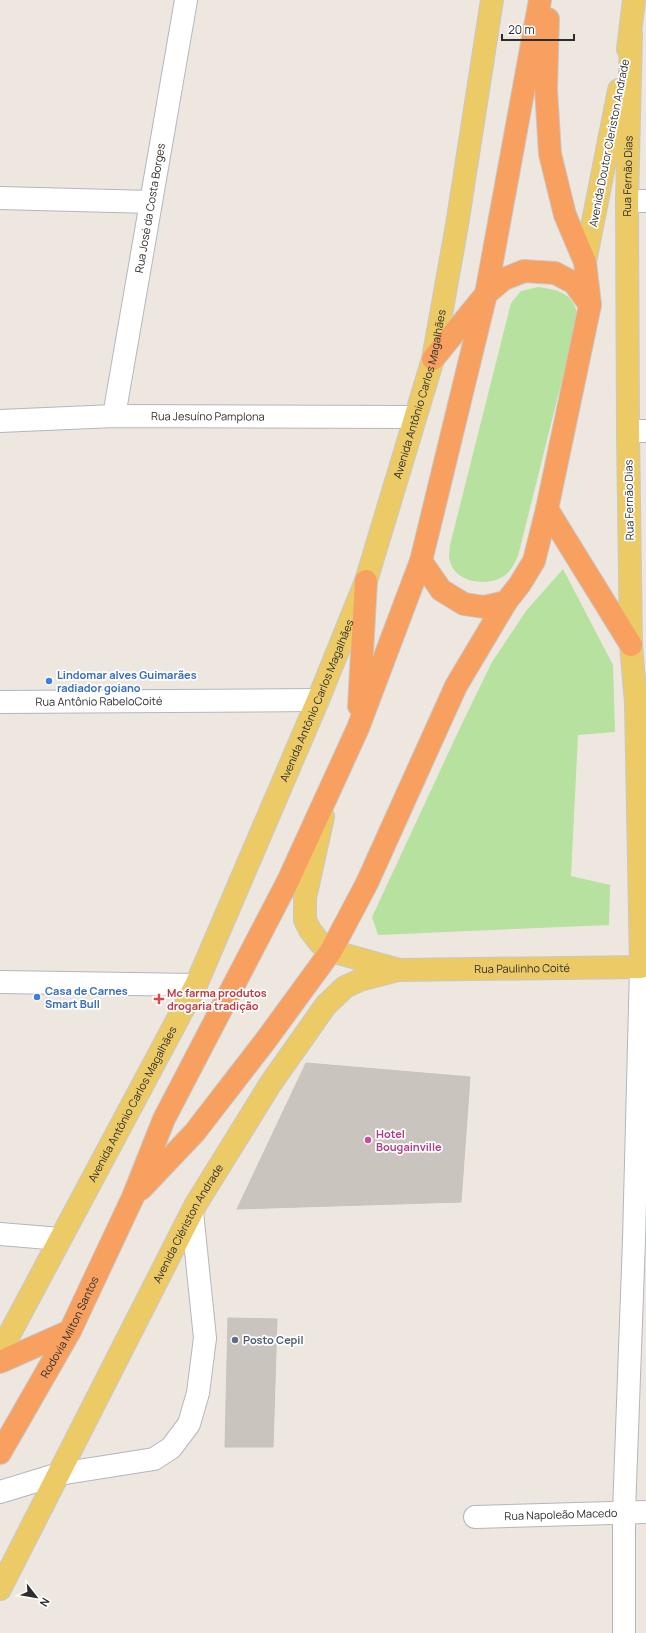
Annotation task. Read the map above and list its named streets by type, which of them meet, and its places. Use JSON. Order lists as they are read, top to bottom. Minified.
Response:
{"streets":{"highway":["Rodovia Milton Santos"],"main road":["Avenida Doutor Cleriston Andrade","Rua Fernão Dias","Avenida Antônio Carlos Magalhães","Rua Paulinho Coité","Avenida Clériston Andrade"],"street":["Rua José da Costa Borges","Rua Jesuíno Pamplona","Rua Antônio RabeloCoité","Rua Napoleão Macedo"]},"crossings":[["Avenida Doutor Cleriston Andrade","Rua Fernão Dias"],["Rua Fernão Dias","Rua Paulinho Coité"],["Rua José da Costa Borges","Rua Jesuíno Pamplona"],["Avenida Antônio Carlos Magalhães","Rua Jesuíno Pamplona"],["Avenida Antônio Carlos Magalhães","Rua Antônio RabeloCoité"],["Rua Paulinho Coité","Avenida Clériston Andrade"]],"places":{"other":["Lindomar alves Guimarães radiador goiano","Casa de Carnes Smart Bull","Hotel Bougainville","Posto Cepil"],"health":["Mc farma produtos drogaria tradição"]},"scale_bar":"20 m","north":"bottom right"}
